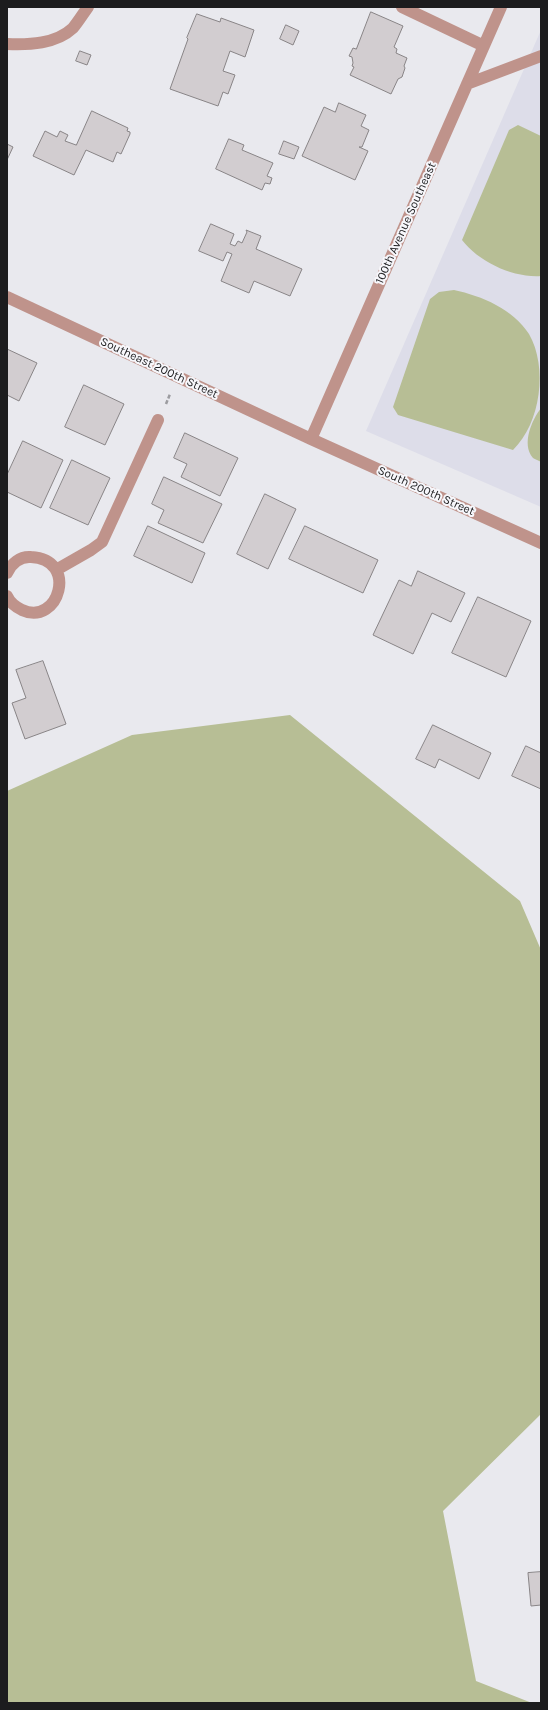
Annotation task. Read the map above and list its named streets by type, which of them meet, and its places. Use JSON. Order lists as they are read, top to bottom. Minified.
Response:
{"streets":{"street":["100th Avenue Southeast","Southeast 200th Street","South 200th Street"]},"crossings":[["100th Avenue Southeast","Southeast 200th Street"],["100th Avenue Southeast","South 200th Street"],["Southeast 200th Street","South 200th Street"]]}
